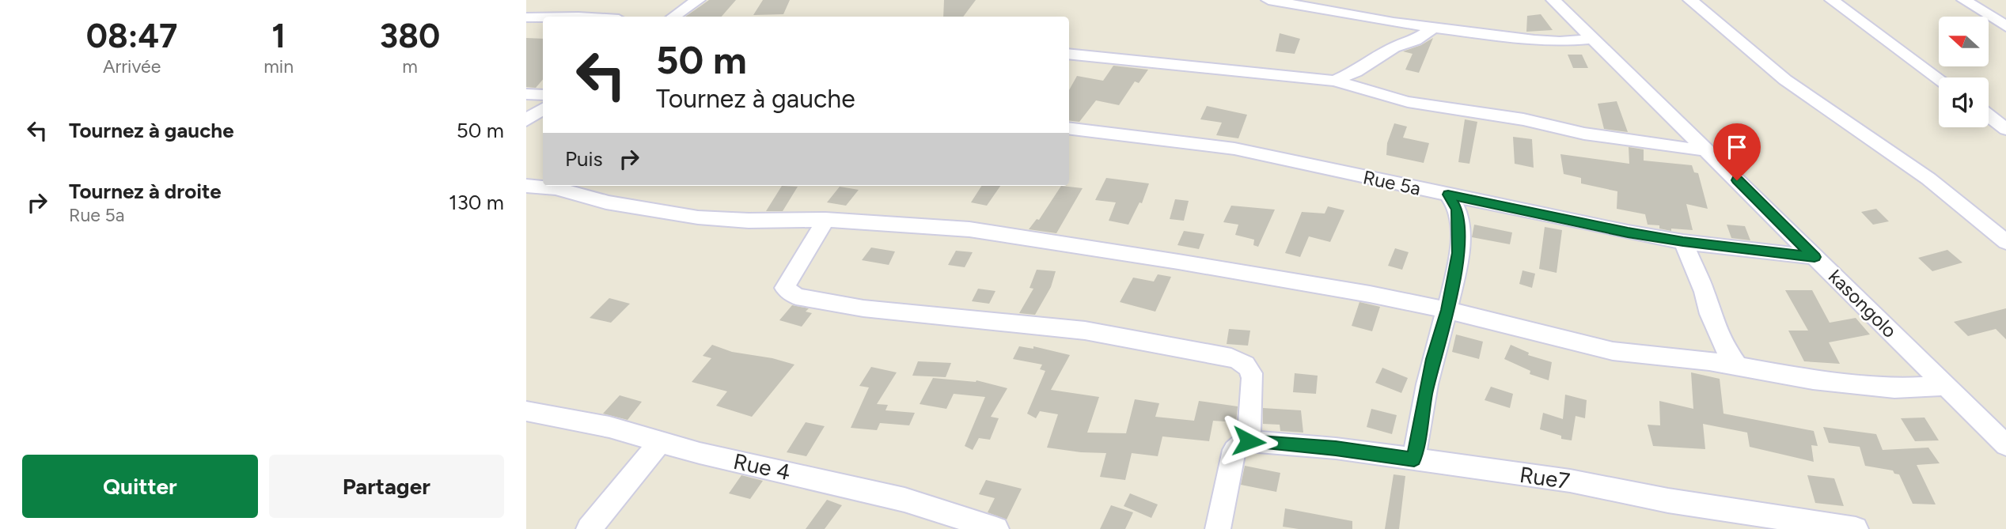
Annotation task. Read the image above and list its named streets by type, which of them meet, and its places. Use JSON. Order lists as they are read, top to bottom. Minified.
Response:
{"streets":{"street":["Rue 5a","kasongolo","Rue 4","Rue7"]},"crossings":[["Rue 5a","kasongolo"]],"north":"left","page":{"eta":["08:47","Arrivée","1","min","380","m"],"turn":["50 m","Tournez à gauche"],"list":[{"name":"Tournez à gauche","value":"50 m"},{"name":"Tournez à droite","note":"Rue 5a","value":"130 m"}],"then":"Puis","buttons":["Quitter","Partager"]}}
